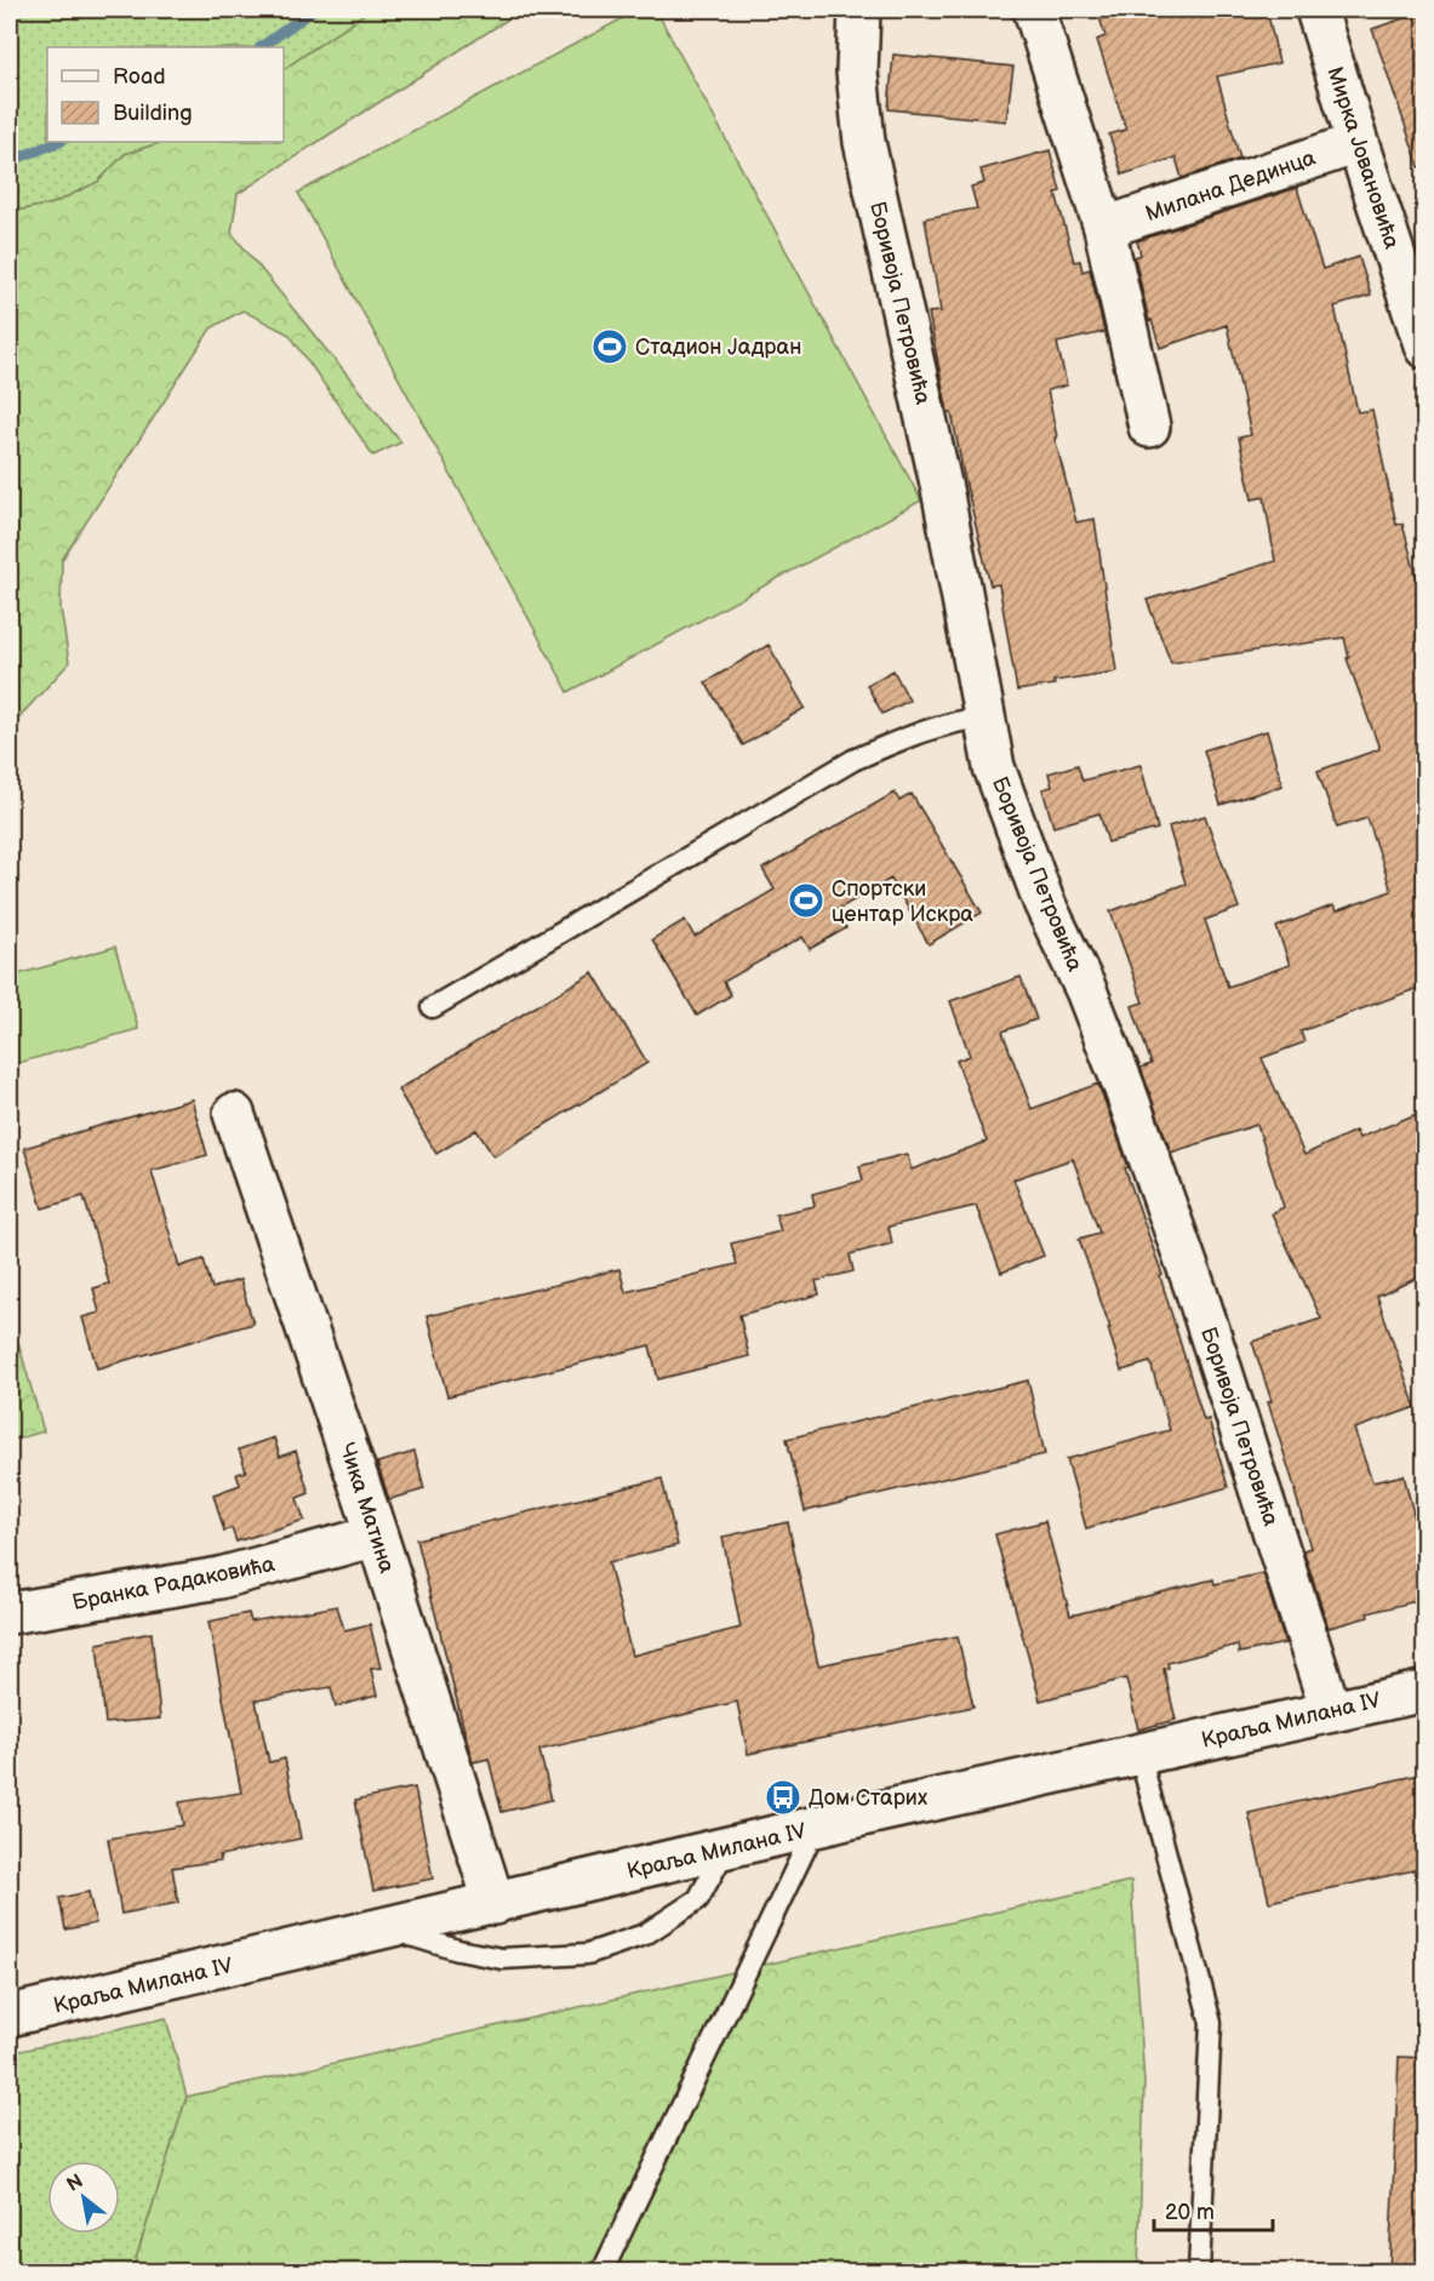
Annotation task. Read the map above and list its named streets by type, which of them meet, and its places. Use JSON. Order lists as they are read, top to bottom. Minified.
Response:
{"streets":{"street":["Мирка Јовановића","Милана Дединца","Боривоја Петровића","Чика Матина","Бранка Радаковића","Краља Милана IV"]},"crossings":[["Мирка Јовановића","Милана Дединца"],["Боривоја Петровића","Краља Милана IV"],["Чика Матина","Бранка Радаковића"],["Чика Матина","Краља Милана IV"]],"places":{"sports":["Стадион Јадран","Спортски центар Искра"],"bus stop":["Дом Старих"]},"legend":["Road","Building"],"scale_bar":"20 m","north":"top left"}
